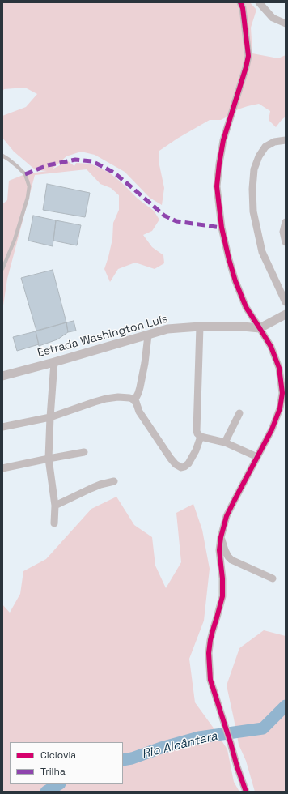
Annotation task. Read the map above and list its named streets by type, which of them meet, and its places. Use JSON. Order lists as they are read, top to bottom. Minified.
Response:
{"streets":{"street":["Estrada Washington Luís"]},"water":["Rio Alcântara"],"legend":["Ciclovia","Trilha"]}
